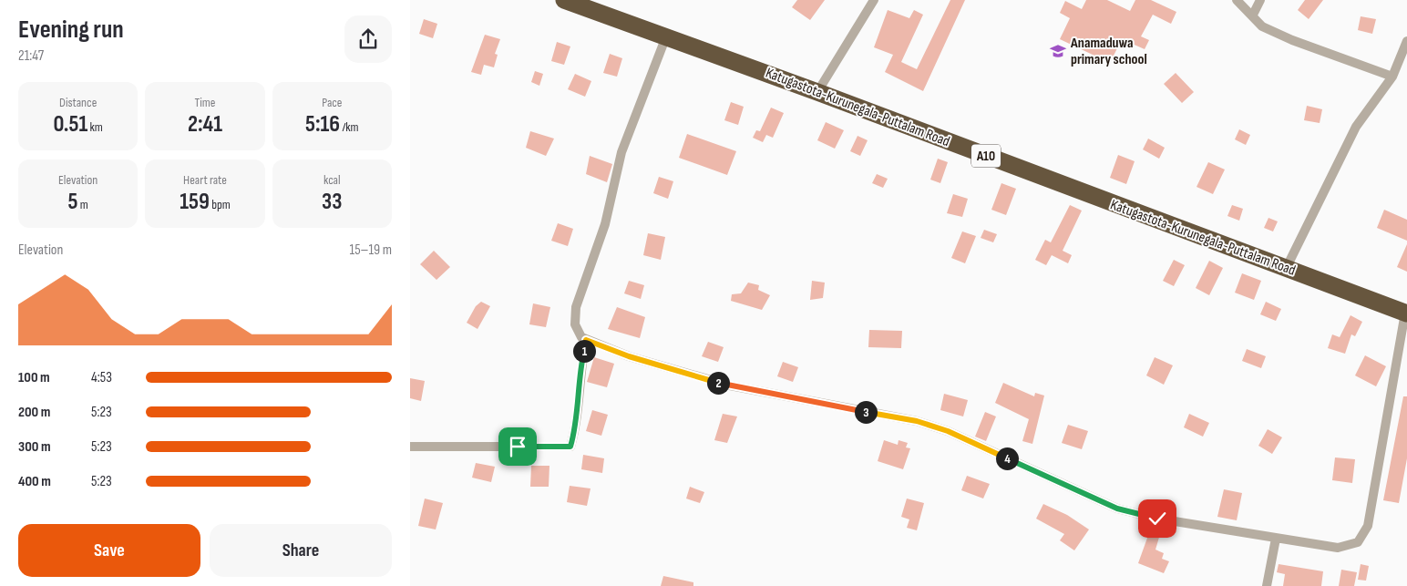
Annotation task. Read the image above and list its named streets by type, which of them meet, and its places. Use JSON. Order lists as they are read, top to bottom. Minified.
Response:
{"streets":{"highway":["Katugastota-Kurunegala-Puttalam Road","A10"]},"places":{"school or university":["Anamaduwa primary school"]},"page":{"heading":["Evening run","21:47"],"stats":[["Distance","0.51 km"],["Time","2:41"],["Pace","5:16 /km"],["Elevation","5 m"],["Heart rate","159 bpm"],["kcal","33"]],"chart":["Elevation","15–19 m"],"pins":["1","2","3","4"],"list":[{"name":"100 m","note":"4:53"},{"name":"200 m","note":"5:23"},{"name":"300 m","note":"5:23"},{"name":"400 m","note":"5:23"}],"buttons":["Save","Share"]}}
